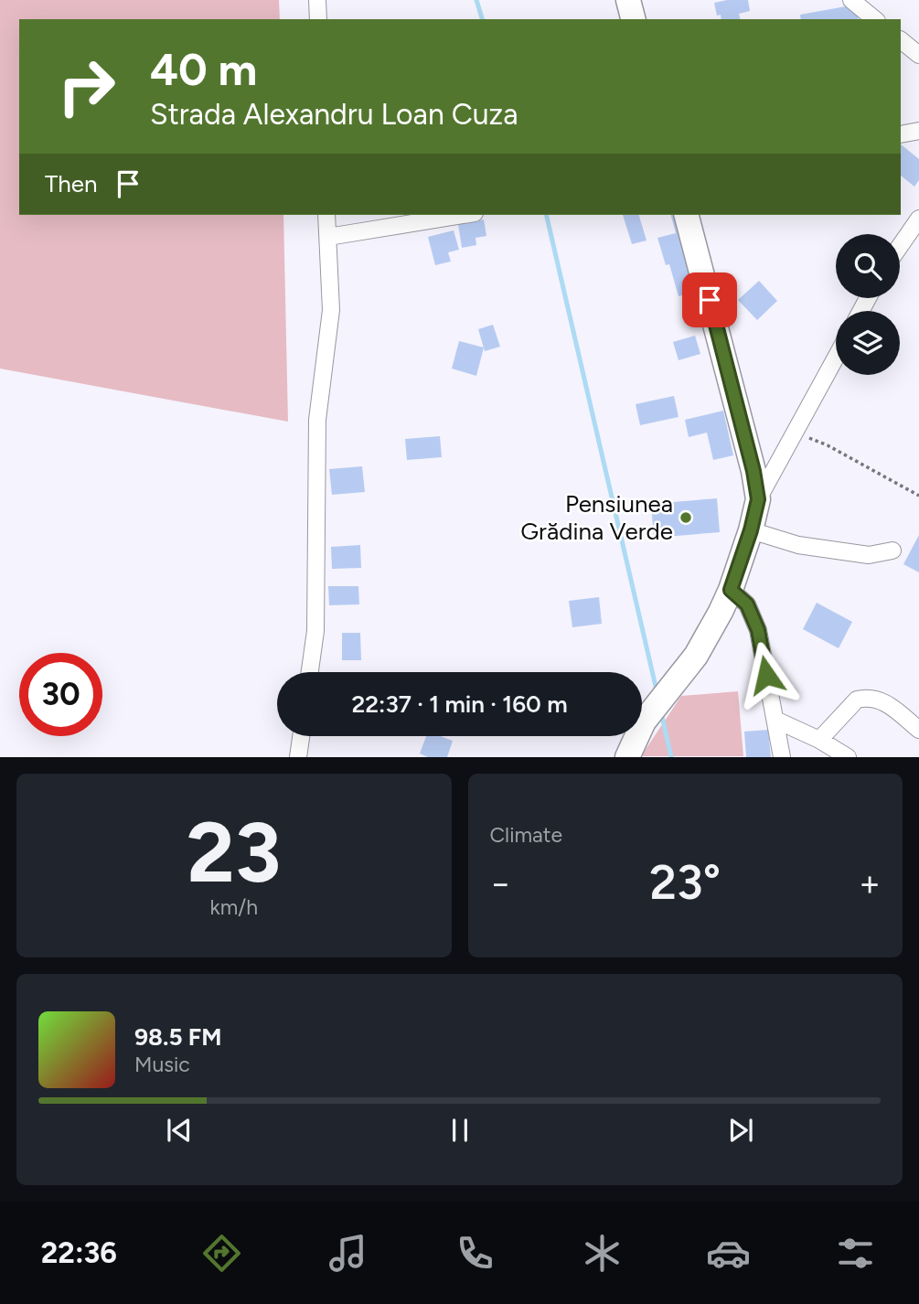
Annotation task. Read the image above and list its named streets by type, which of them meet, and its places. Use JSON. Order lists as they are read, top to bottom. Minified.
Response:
{"places":["Pensiunea Grădina Verde"],"page":{"turn":["40 m","Strada Alexandru Loan Cuza"],"then":"Then","limit":"30","trip":"22:37 · 1 min · 160 m","tile":[["23","km/h"],"Climate"],"heat":["−","23°","+"],"song":["98.5 FM","Music"],"tabs":"22:36"}}
